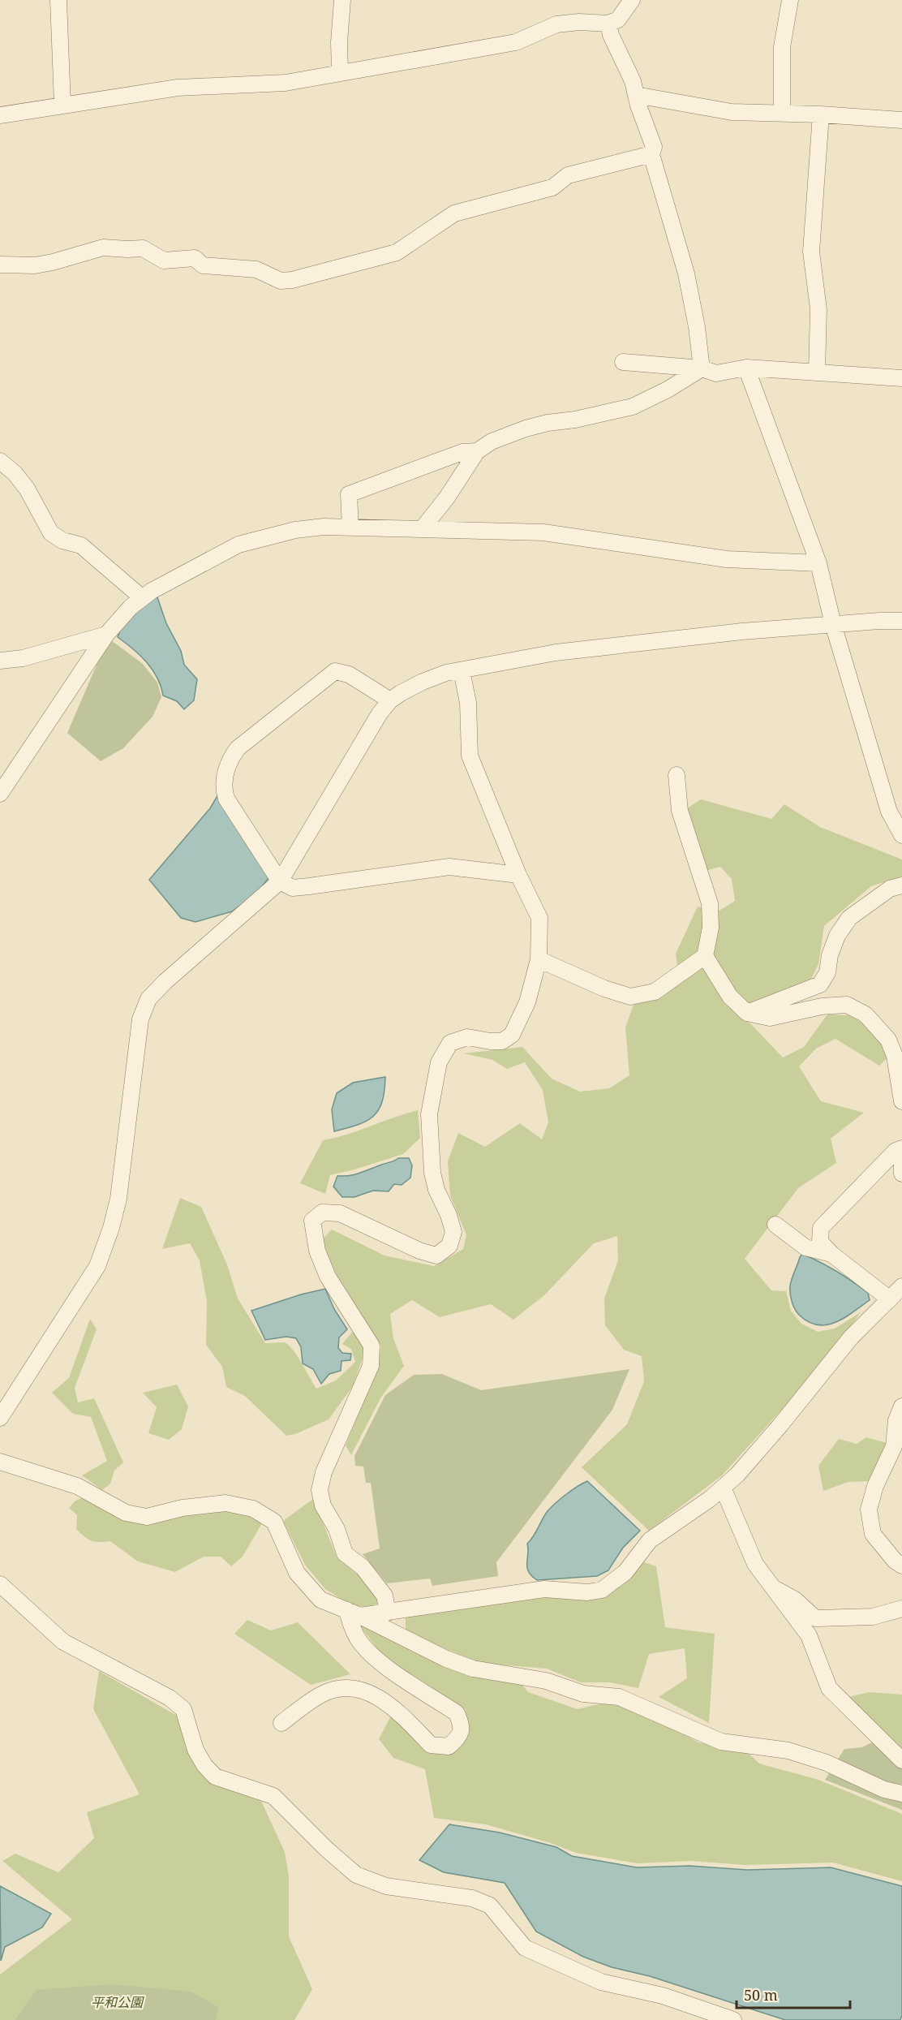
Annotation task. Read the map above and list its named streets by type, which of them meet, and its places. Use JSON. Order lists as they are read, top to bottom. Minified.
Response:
{"parks":["平和公園"],"scale_bar":"50 m"}
